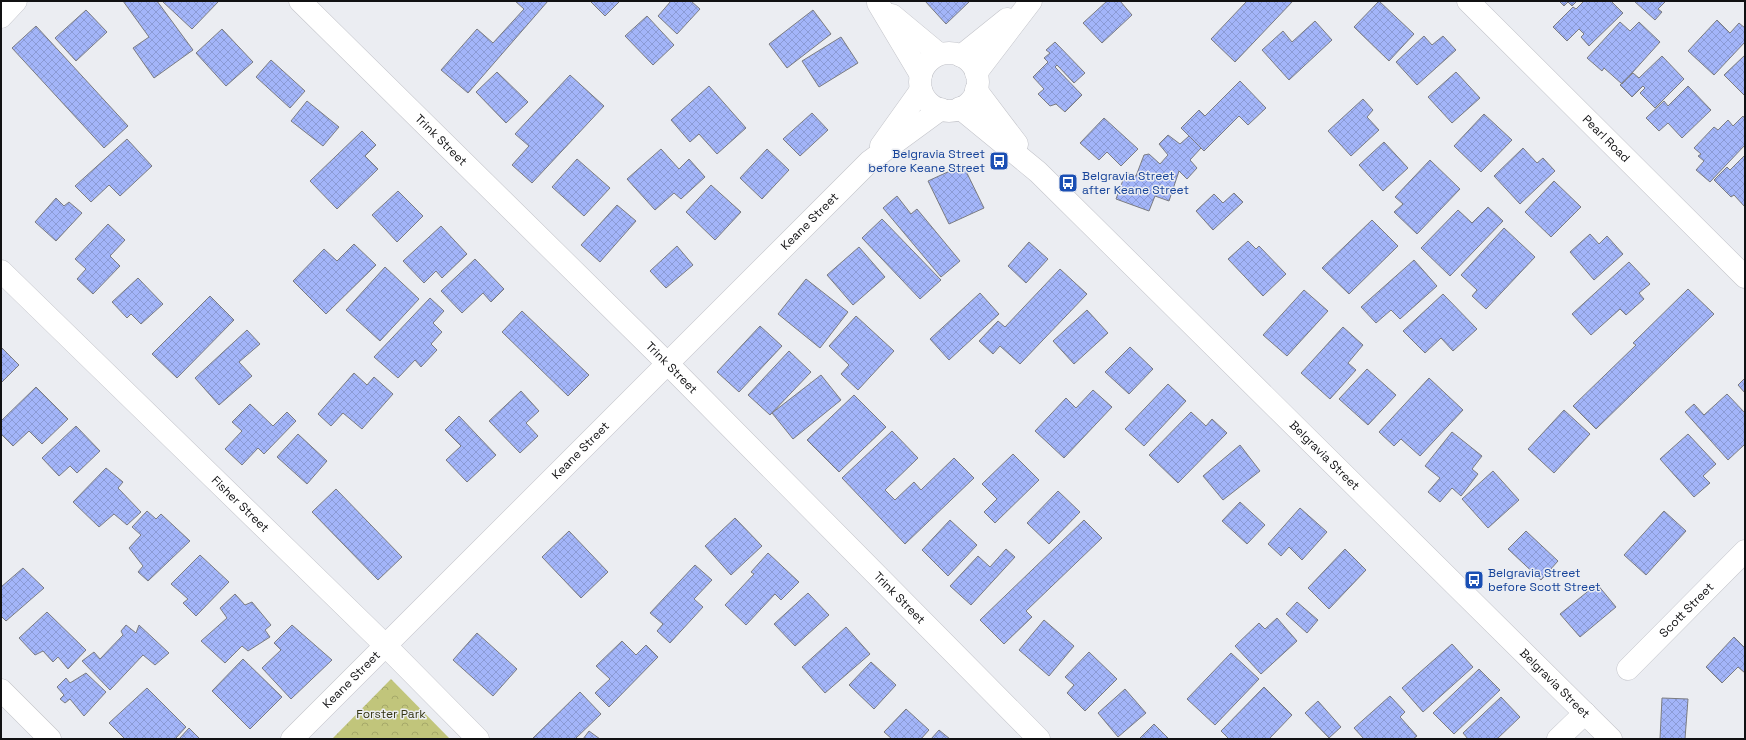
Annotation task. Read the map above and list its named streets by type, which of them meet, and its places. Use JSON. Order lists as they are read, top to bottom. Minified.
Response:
{"streets":{"street":["Pearl Road","Trink Street","Keane Street","Belgravia Street","Fisher Street","Scott Street"]},"crossings":[["Trink Street","Keane Street"],["Keane Street","Belgravia Street"],["Keane Street","Fisher Street"]],"parks":["Forster Park"],"places":{"bus stop":["Belgravia Street before Keane Street","Belgravia Street after Keane Street","Belgravia Street before Scott Street"]}}
